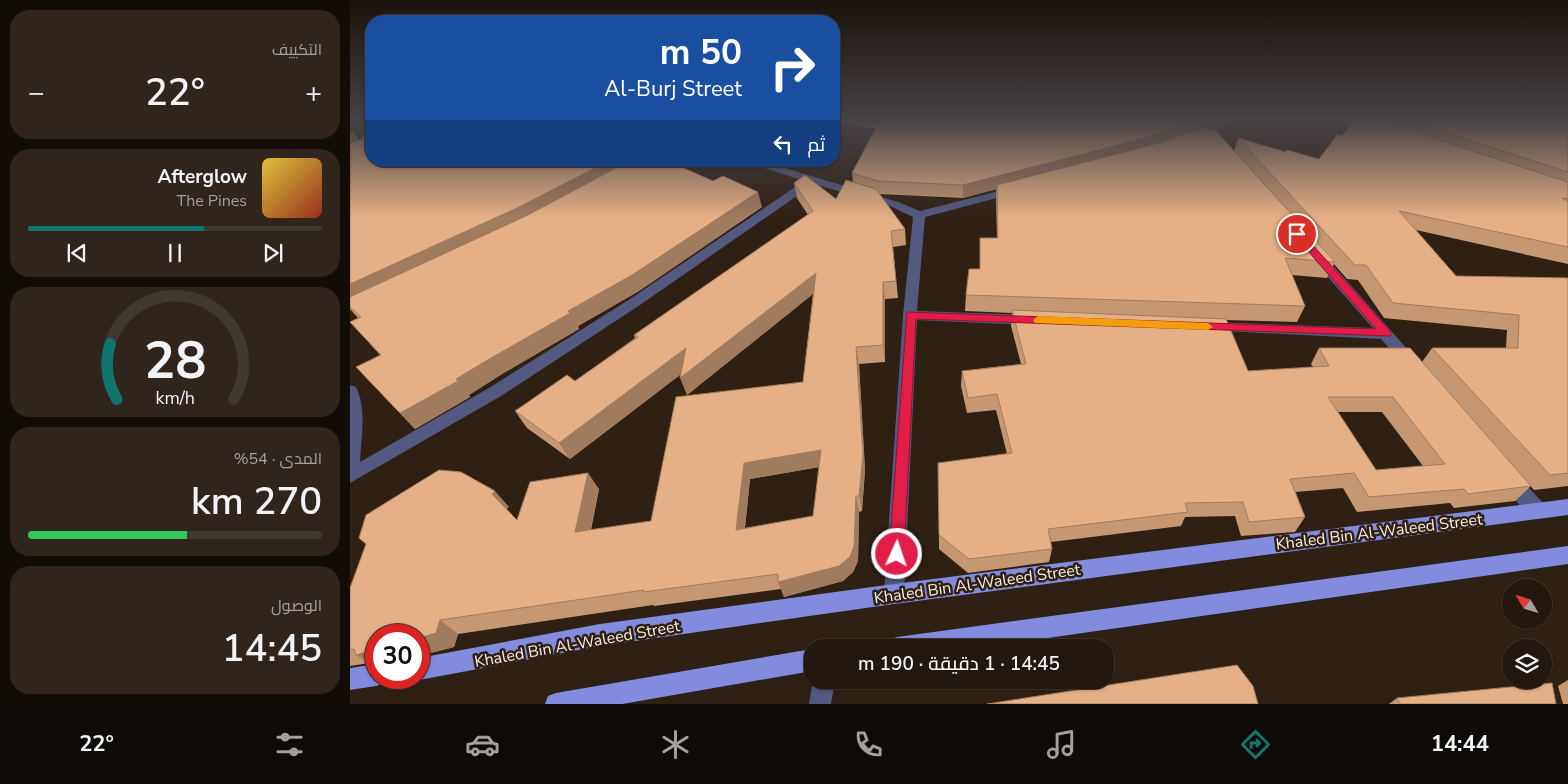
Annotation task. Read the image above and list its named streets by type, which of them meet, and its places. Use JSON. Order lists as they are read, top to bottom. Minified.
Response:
{"streets":{"main road":["Khaled Bin Al-Waleed Street"]},"north":"top left","page":{"tile":["التكييف",["المدى · 54%","270 km"],["الوصول","14:45"]],"turn":["50 m","Al-Burj Street"],"heat":["−","22°","+"],"then":"ثم","song":["Afterglow","The Pines"],"limit":"30","trip":"14:45 · 1 دقيقة · 190 m","tabs":["14:44","22°"],"gauge":["28","km/h"]}}
